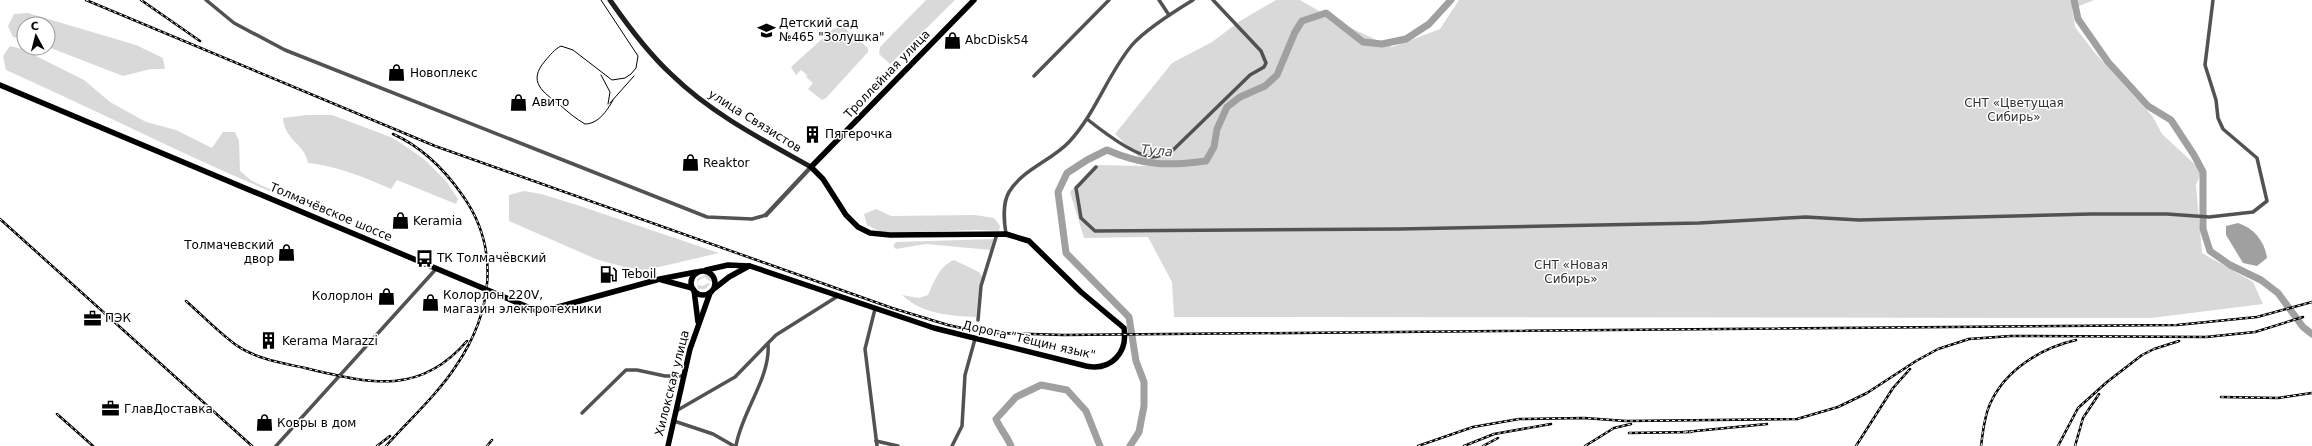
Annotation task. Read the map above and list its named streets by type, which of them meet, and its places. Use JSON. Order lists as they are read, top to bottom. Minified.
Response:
{"streets":{"main road":["Троллейная улица","улица Связистов","Толмачёвское шоссе","Дорога \"Тёщин язык\"","Хилокская улица"]},"crossings":[["Троллейная улица","улица Связистов"],["Троллейная улица","Дорога \"Тёщин язык\""],["улица Связистов","Дорога \"Тёщин язык\""],["Толмачёвское шоссе","Дорога \"Тёщин язык\""],["Толмачёвское шоссе","Хилокская улица"],["Дорога \"Тёщин язык\"","Хилокская улица"]],"water":["Тула"],"parks":["СНТ «Цветущая Сибирь»","СНТ «Новая Сибирь»"],"places":{"school or university":["Детский сад №465 \"Золушка\""],"shop":["AbcDisk54","Новоплекс","Авито","Reaktor","Keramia","Толмачевский двор","Колорлон","Колорлон 220V, магазин электротехники","Ковры в дом"],"building":["Пятерочка","Kerama Marazzi"],"bus stop":["ТК Толмачёвский"],"fuel station":["Teboil"],"office":["ПЭК","ГлавДоставка"]},"north":"top"}
